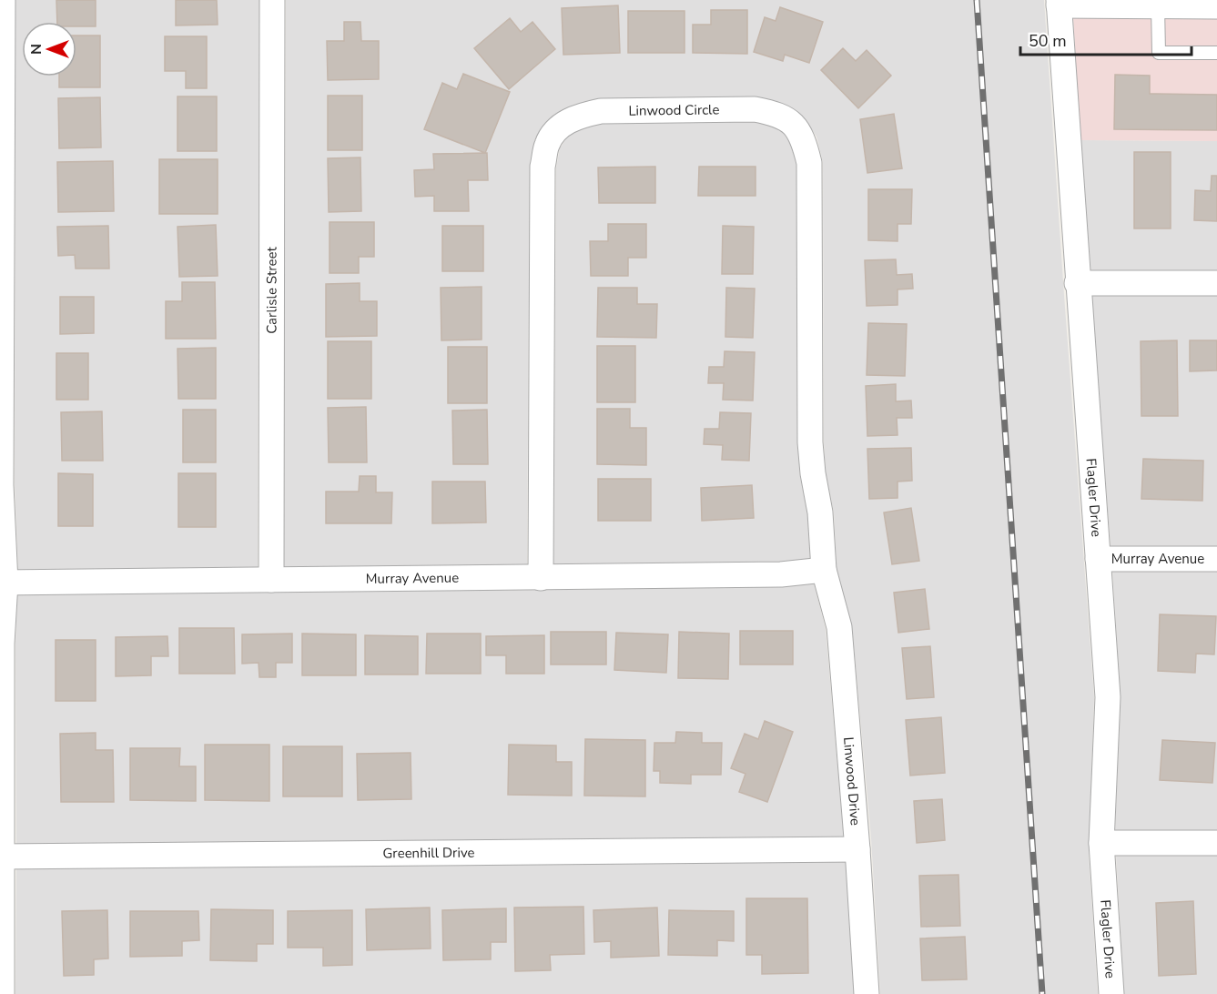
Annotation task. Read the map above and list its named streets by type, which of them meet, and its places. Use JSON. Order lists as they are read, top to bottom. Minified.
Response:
{"streets":{"street":["Linwood Circle","Carlisle Street","Flagler Drive","Murray Avenue","Linwood Drive","Greenhill Drive"]},"crossings":[["Linwood Circle","Murray Avenue"],["Linwood Circle","Linwood Drive"],["Carlisle Street","Murray Avenue"],["Flagler Drive","Murray Avenue"],["Murray Avenue","Linwood Drive"],["Linwood Drive","Greenhill Drive"]],"scale_bar":"50 m","north":"left"}
